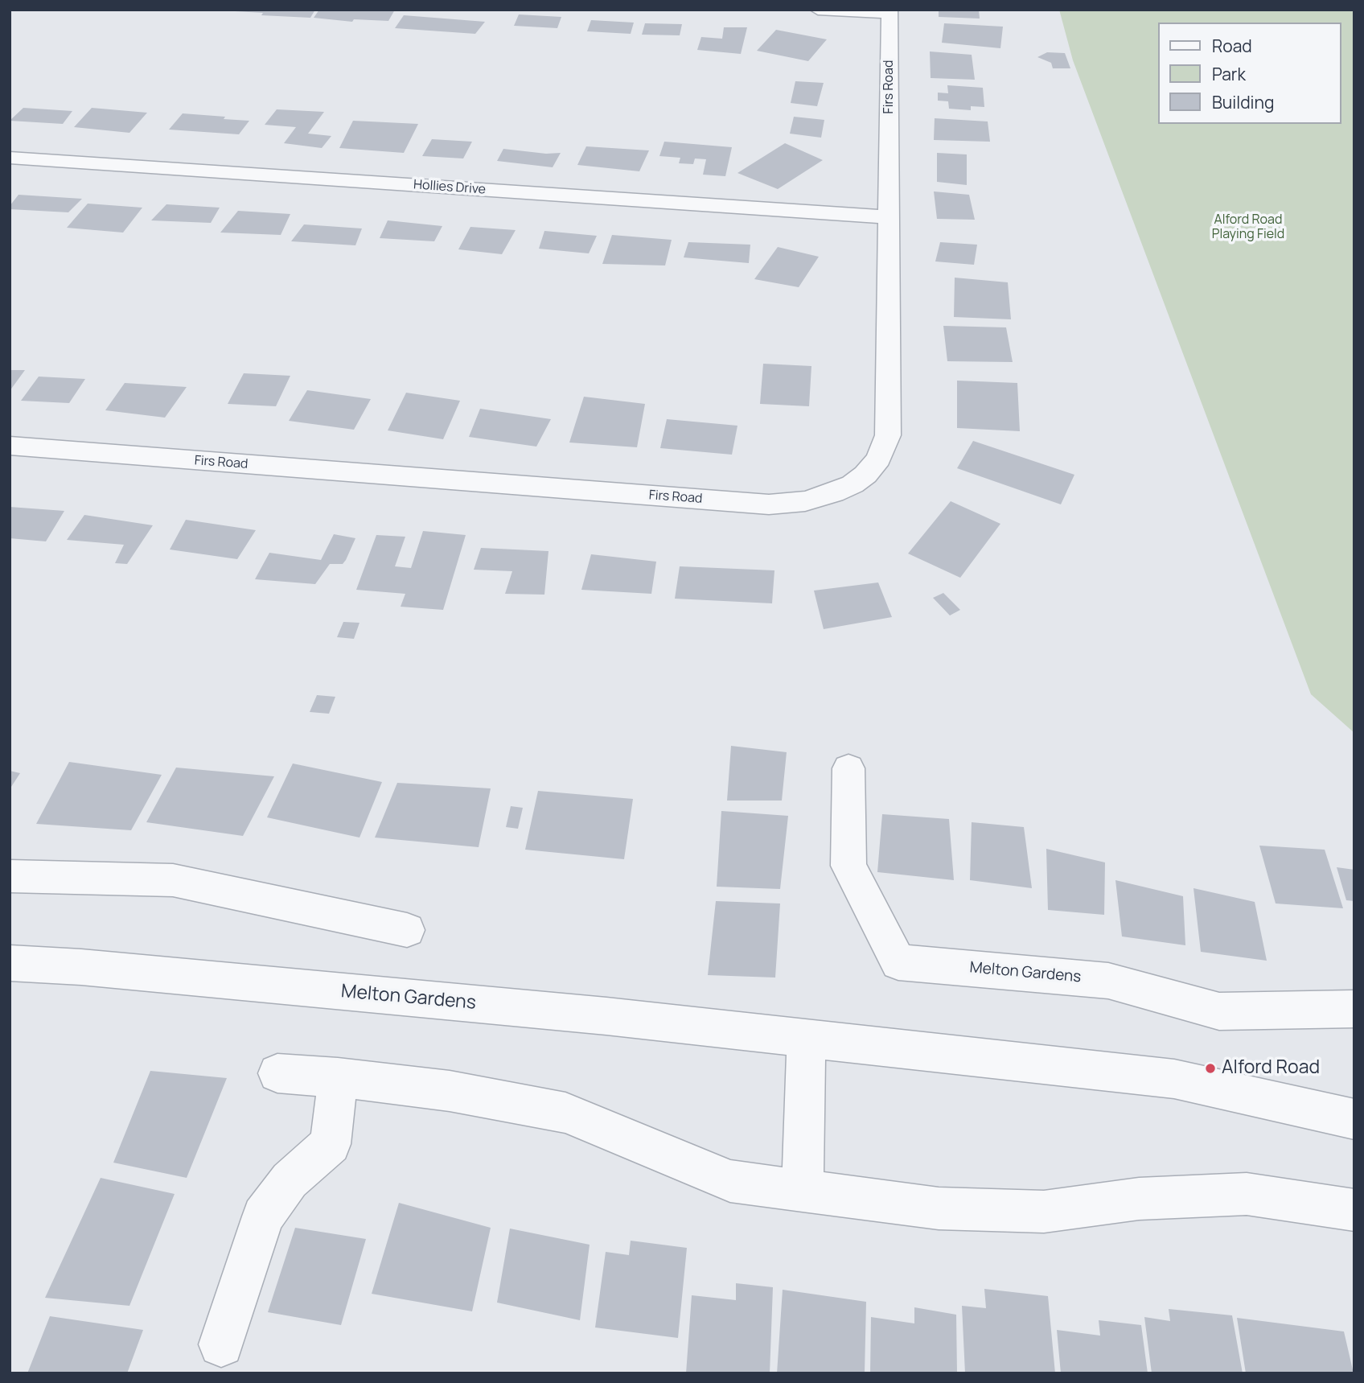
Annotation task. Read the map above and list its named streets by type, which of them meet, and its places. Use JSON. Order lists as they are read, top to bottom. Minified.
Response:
{"streets":{"street":["Firs Road","Hollies Drive","Melton Gardens"]},"crossings":[["Firs Road","Hollies Drive"]],"parks":["Alford Road Playing Field"],"places":["Alford Road"],"legend":["Road","Park","Building"]}
